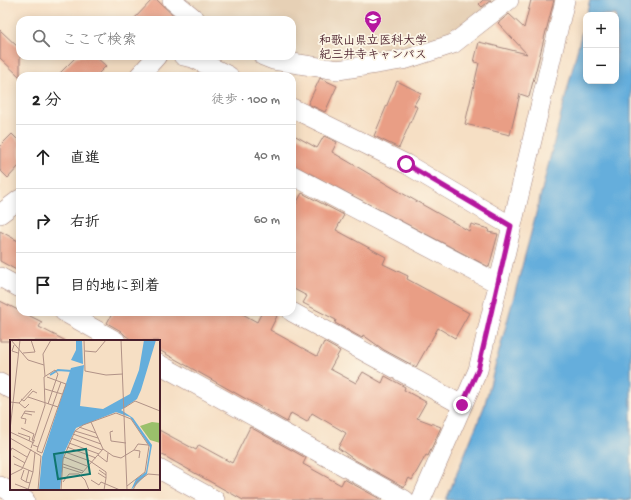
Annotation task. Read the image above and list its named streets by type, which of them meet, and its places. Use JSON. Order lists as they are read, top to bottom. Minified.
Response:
{"places":{"school or university":["和歌山県立医科大学 紀三井寺キャンパス"]},"page":{"map_buttons":["+","−"],"search":"ここで検索","heading":["2 分","徒歩 · 100 m"],"list":[["直進","40 m"],["右折","60 m"],"目的地に到着"]}}
